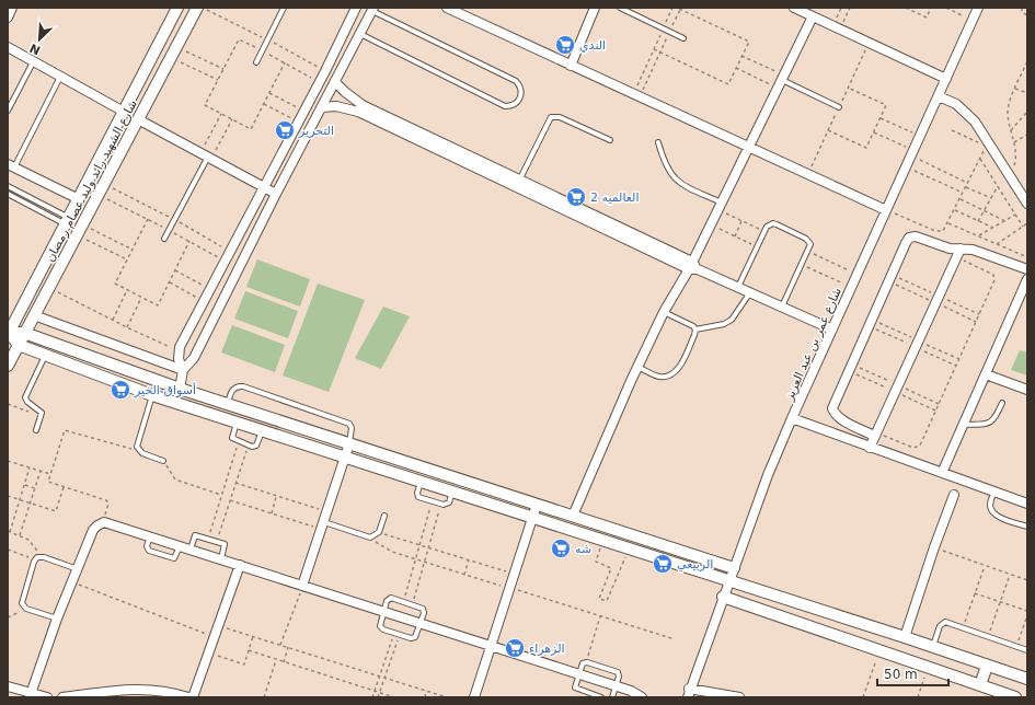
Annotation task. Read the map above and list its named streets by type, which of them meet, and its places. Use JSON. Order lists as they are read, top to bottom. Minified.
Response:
{"streets":{"street":["شارع الشهيد رائد وليد عصام رمضان","شارع عمر بن عبد العزيز"]},"places":{"supermarket":["الندي","التحرير","العالميه 2","أسواق الخير","شه","الربيعي","الزهراء"]},"scale_bar":"50 m","north":"bottom left"}
